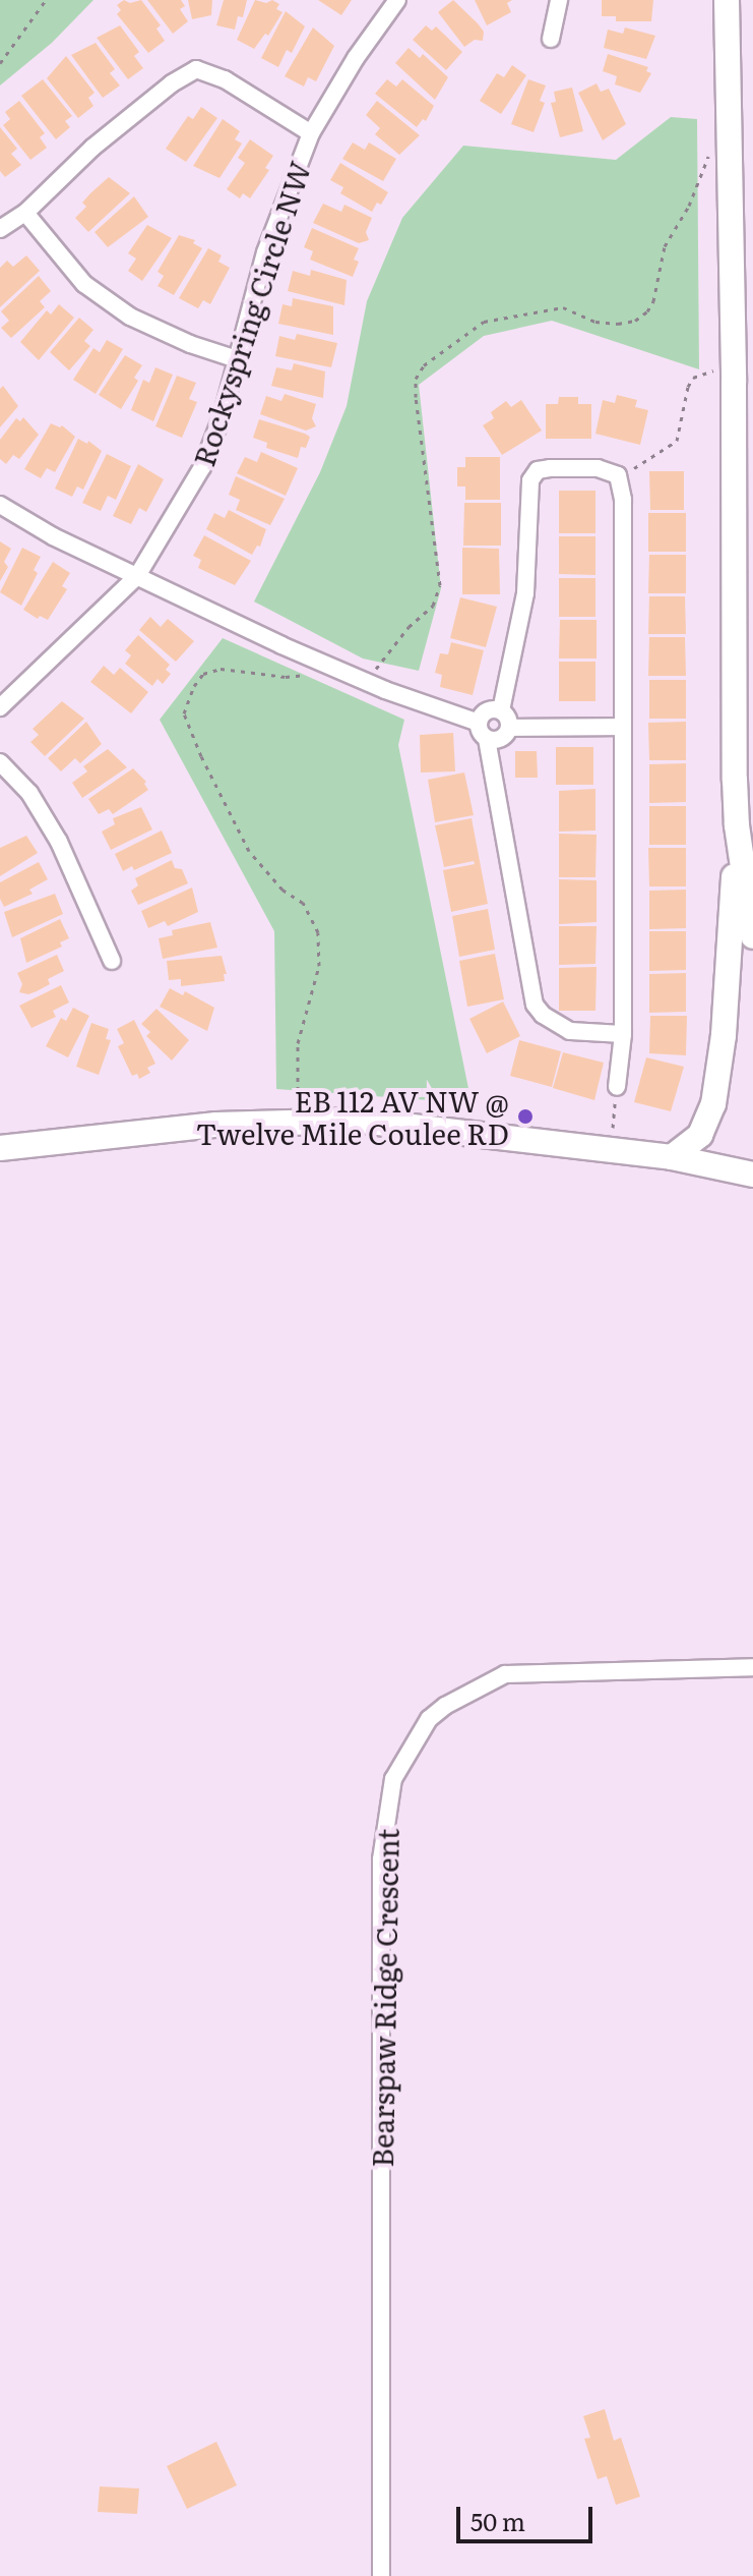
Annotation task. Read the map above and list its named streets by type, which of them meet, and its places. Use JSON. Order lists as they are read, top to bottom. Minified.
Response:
{"streets":{"street":["Rockyspring Circle NW","Bearspaw Ridge Crescent"]},"places":["EB 112 AV NW @ Twelve Mile Coulee RD"],"scale_bar":"50 m"}
